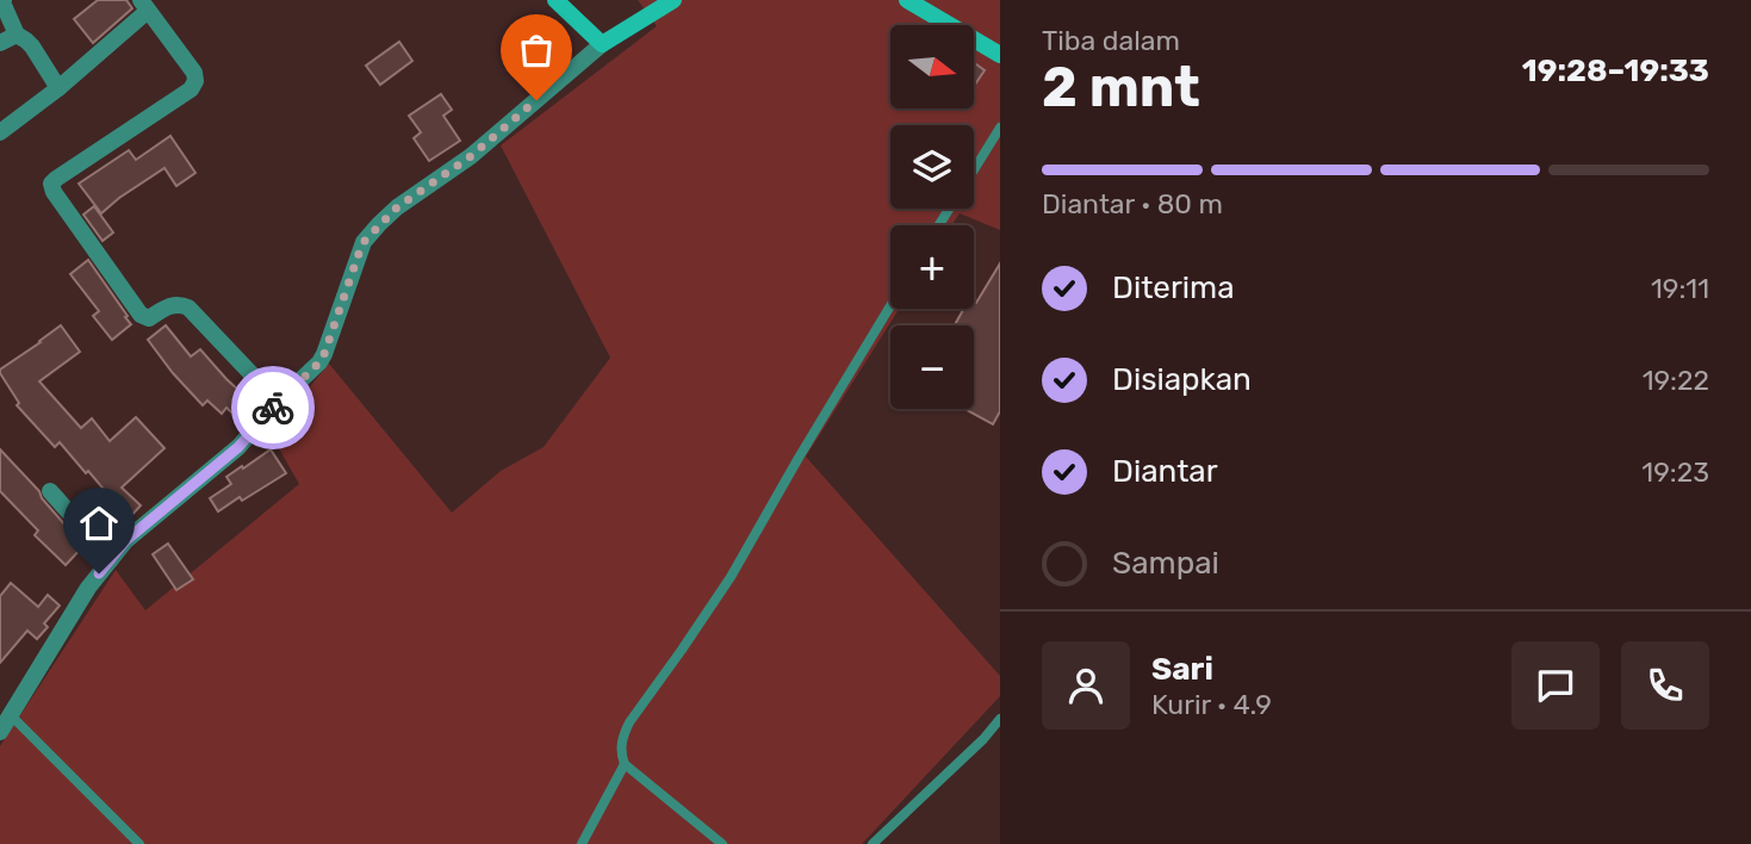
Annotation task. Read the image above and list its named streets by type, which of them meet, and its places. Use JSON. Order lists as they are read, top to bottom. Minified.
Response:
{"north":"right","page":{"heading":["2 mnt","Tiba dalam","19:28–19:33"],"panel":["Sari","Kurir · 4.9"],"map_buttons":["+","−"],"bar":"Diantar · 80 m","list":[["Diterima","19:11"],["Disiapkan","19:22"],["Diantar","19:23"],"Sampai"]}}
